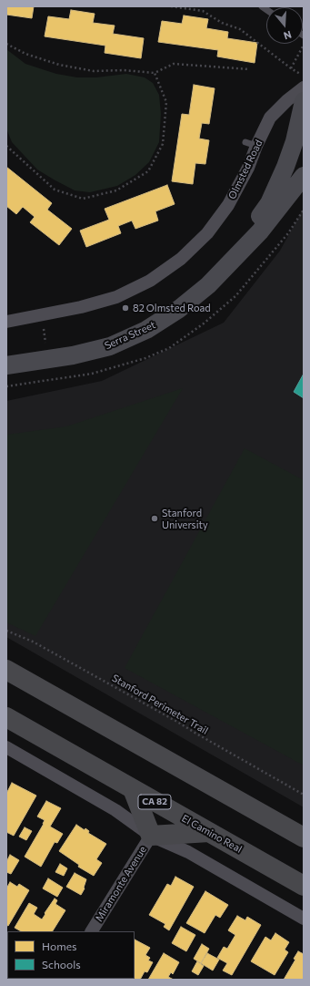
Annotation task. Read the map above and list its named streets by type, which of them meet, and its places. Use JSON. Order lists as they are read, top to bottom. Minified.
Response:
{"streets":{"main road":["CA 82","El Camino Real"],"street":["Olmsted Road","Serra Street","Miramonte Avenue"],"path":["Stanford Perimeter Trail"]},"places":["82 Olmsted Road","Stanford University"],"legend":["Homes","Schools"],"north":"bottom"}
